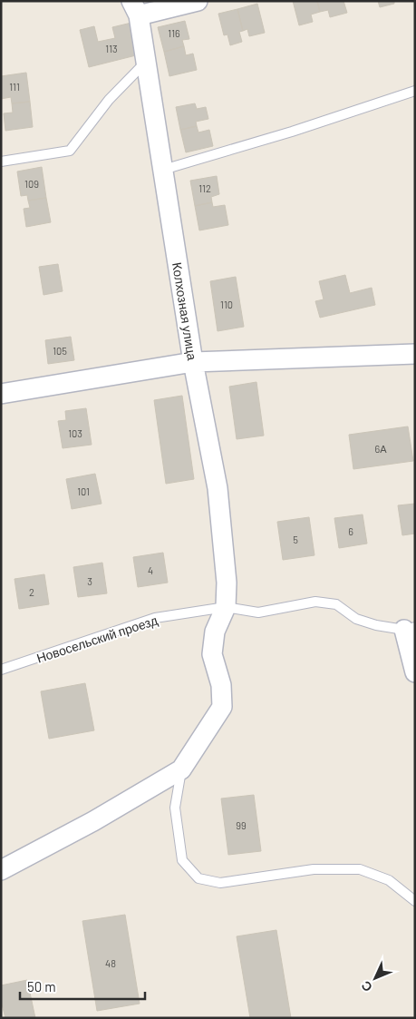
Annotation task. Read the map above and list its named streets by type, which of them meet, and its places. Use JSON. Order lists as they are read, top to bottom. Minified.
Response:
{"streets":{"street":["Колхозная улица"],"lane":["Новосельский проезд"]},"crossings":[["Колхозная улица","Новосельский проезд"]],"house_numbers":["116","113","111","109","112","110","105","103","6А","101","6","5","4","3","2","99","48"],"scale_bar":"50 m","north":"bottom left"}
